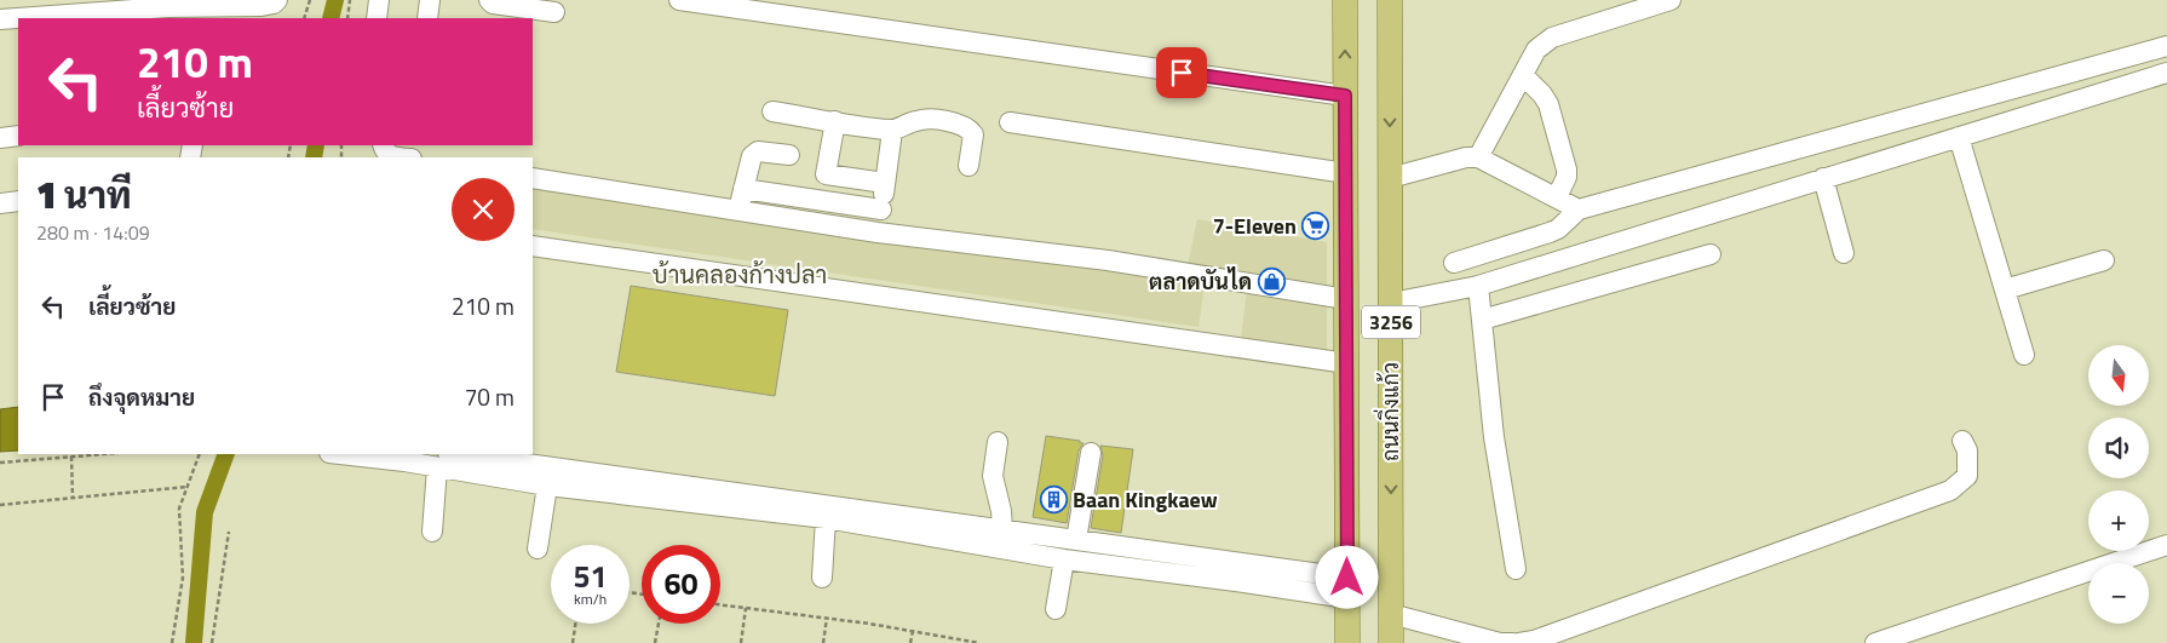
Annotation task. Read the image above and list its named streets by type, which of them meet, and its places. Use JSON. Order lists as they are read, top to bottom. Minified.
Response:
{"streets":{"main road":["3256","ถนนกิ่งแก้ว"]},"districts":["บ้านคลองก้างปลา"],"places":{"supermarket":["7-Eleven"],"shop":["ตลาดบันได"],"building":["Baan Kingkaew"]},"north":"bottom","page":{"turn":["210 m","เลี้ยวซ้าย"],"heading":["1 นาที","280 m · 14:09"],"list":[{"name":"เลี้ยวซ้าย","value":"210 m"},{"name":"ถึงจุดหมาย","value":"70 m"}],"map_buttons":["+","−"],"speed":"51 km/h","limit":"60"}}
